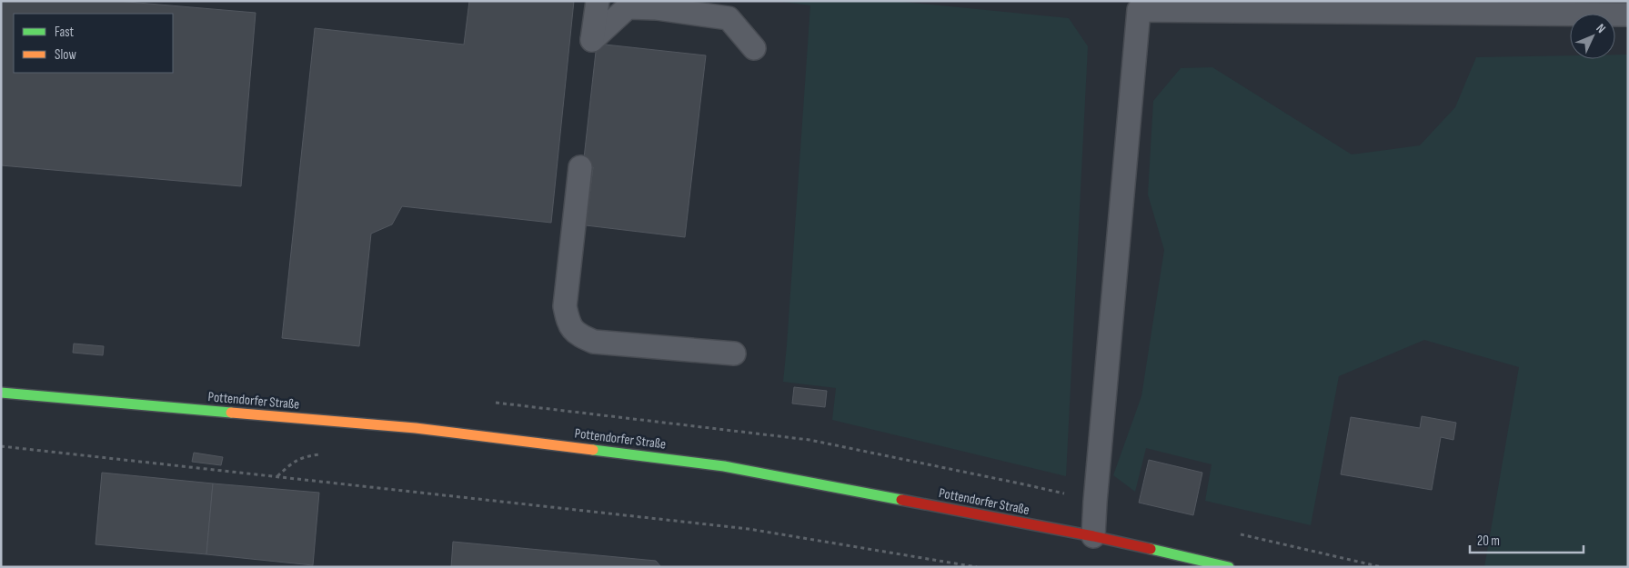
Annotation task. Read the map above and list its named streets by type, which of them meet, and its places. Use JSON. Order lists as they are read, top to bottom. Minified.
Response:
{"streets":{"main road":["Pottendorfer Straße"]},"legend":["Fast","Slow"],"scale_bar":"20 m","north":"top right"}
